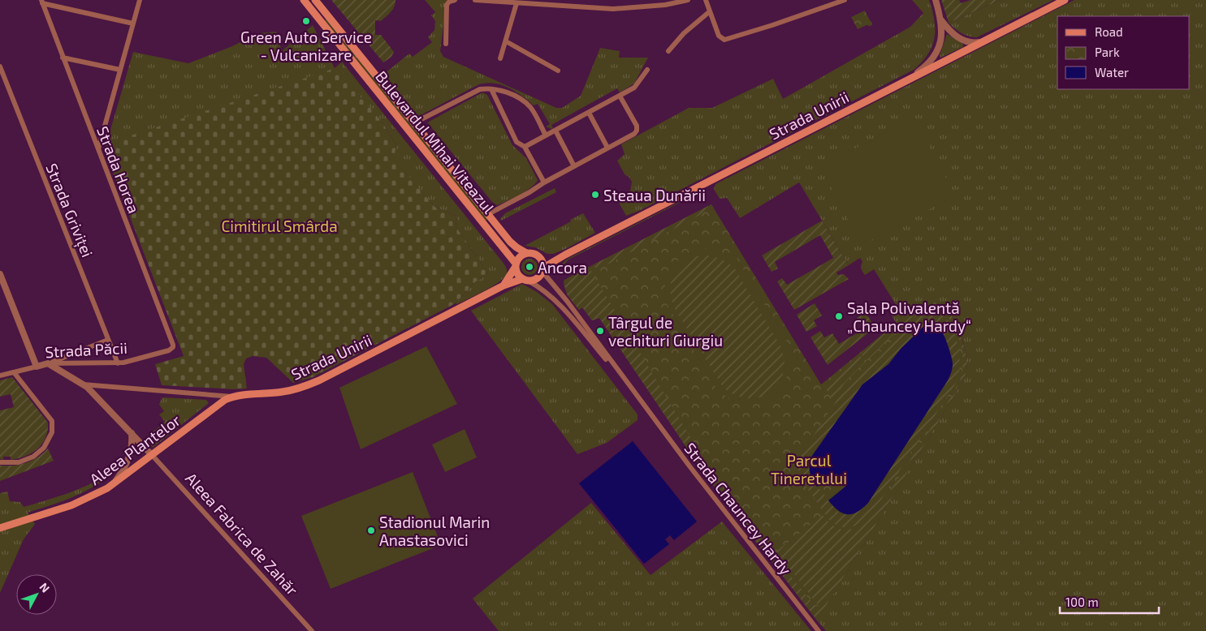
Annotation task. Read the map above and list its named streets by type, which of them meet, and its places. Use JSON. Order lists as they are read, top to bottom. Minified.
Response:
{"streets":{"main road":["Strada Unirii","Bulevardul Mihai Viteazul","Aleea Plantelor"],"street":["Strada Horea","Strada Griviței","Strada Păcii","Strada Chauncey Hardy","Aleea Fabrica de Zahăr"]},"crossings":[["Strada Unirii","Bulevardul Mihai Viteazul"],["Strada Unirii","Aleea Plantelor"],["Strada Unirii","Strada Chauncey Hardy"],["Bulevardul Mihai Viteazul","Strada Chauncey Hardy"],["Strada Horea","Strada Păcii"],["Strada Griviței","Strada Păcii"],["Aleea Plantelor","Aleea Fabrica de Zahăr"]],"parks":["Cimitirul Smârda","Parcul Tineretului"],"places":["Green Auto Service - Vulcanizare","Steaua Dunării","Ancora","Sala Polivalentă „Chauncey Hardy“","Târgul de vechituri Giurgiu","Stadionul Marin Anastasovici"],"legend":["Road","Park","Water"],"scale_bar":"100 m","north":"top right"}
